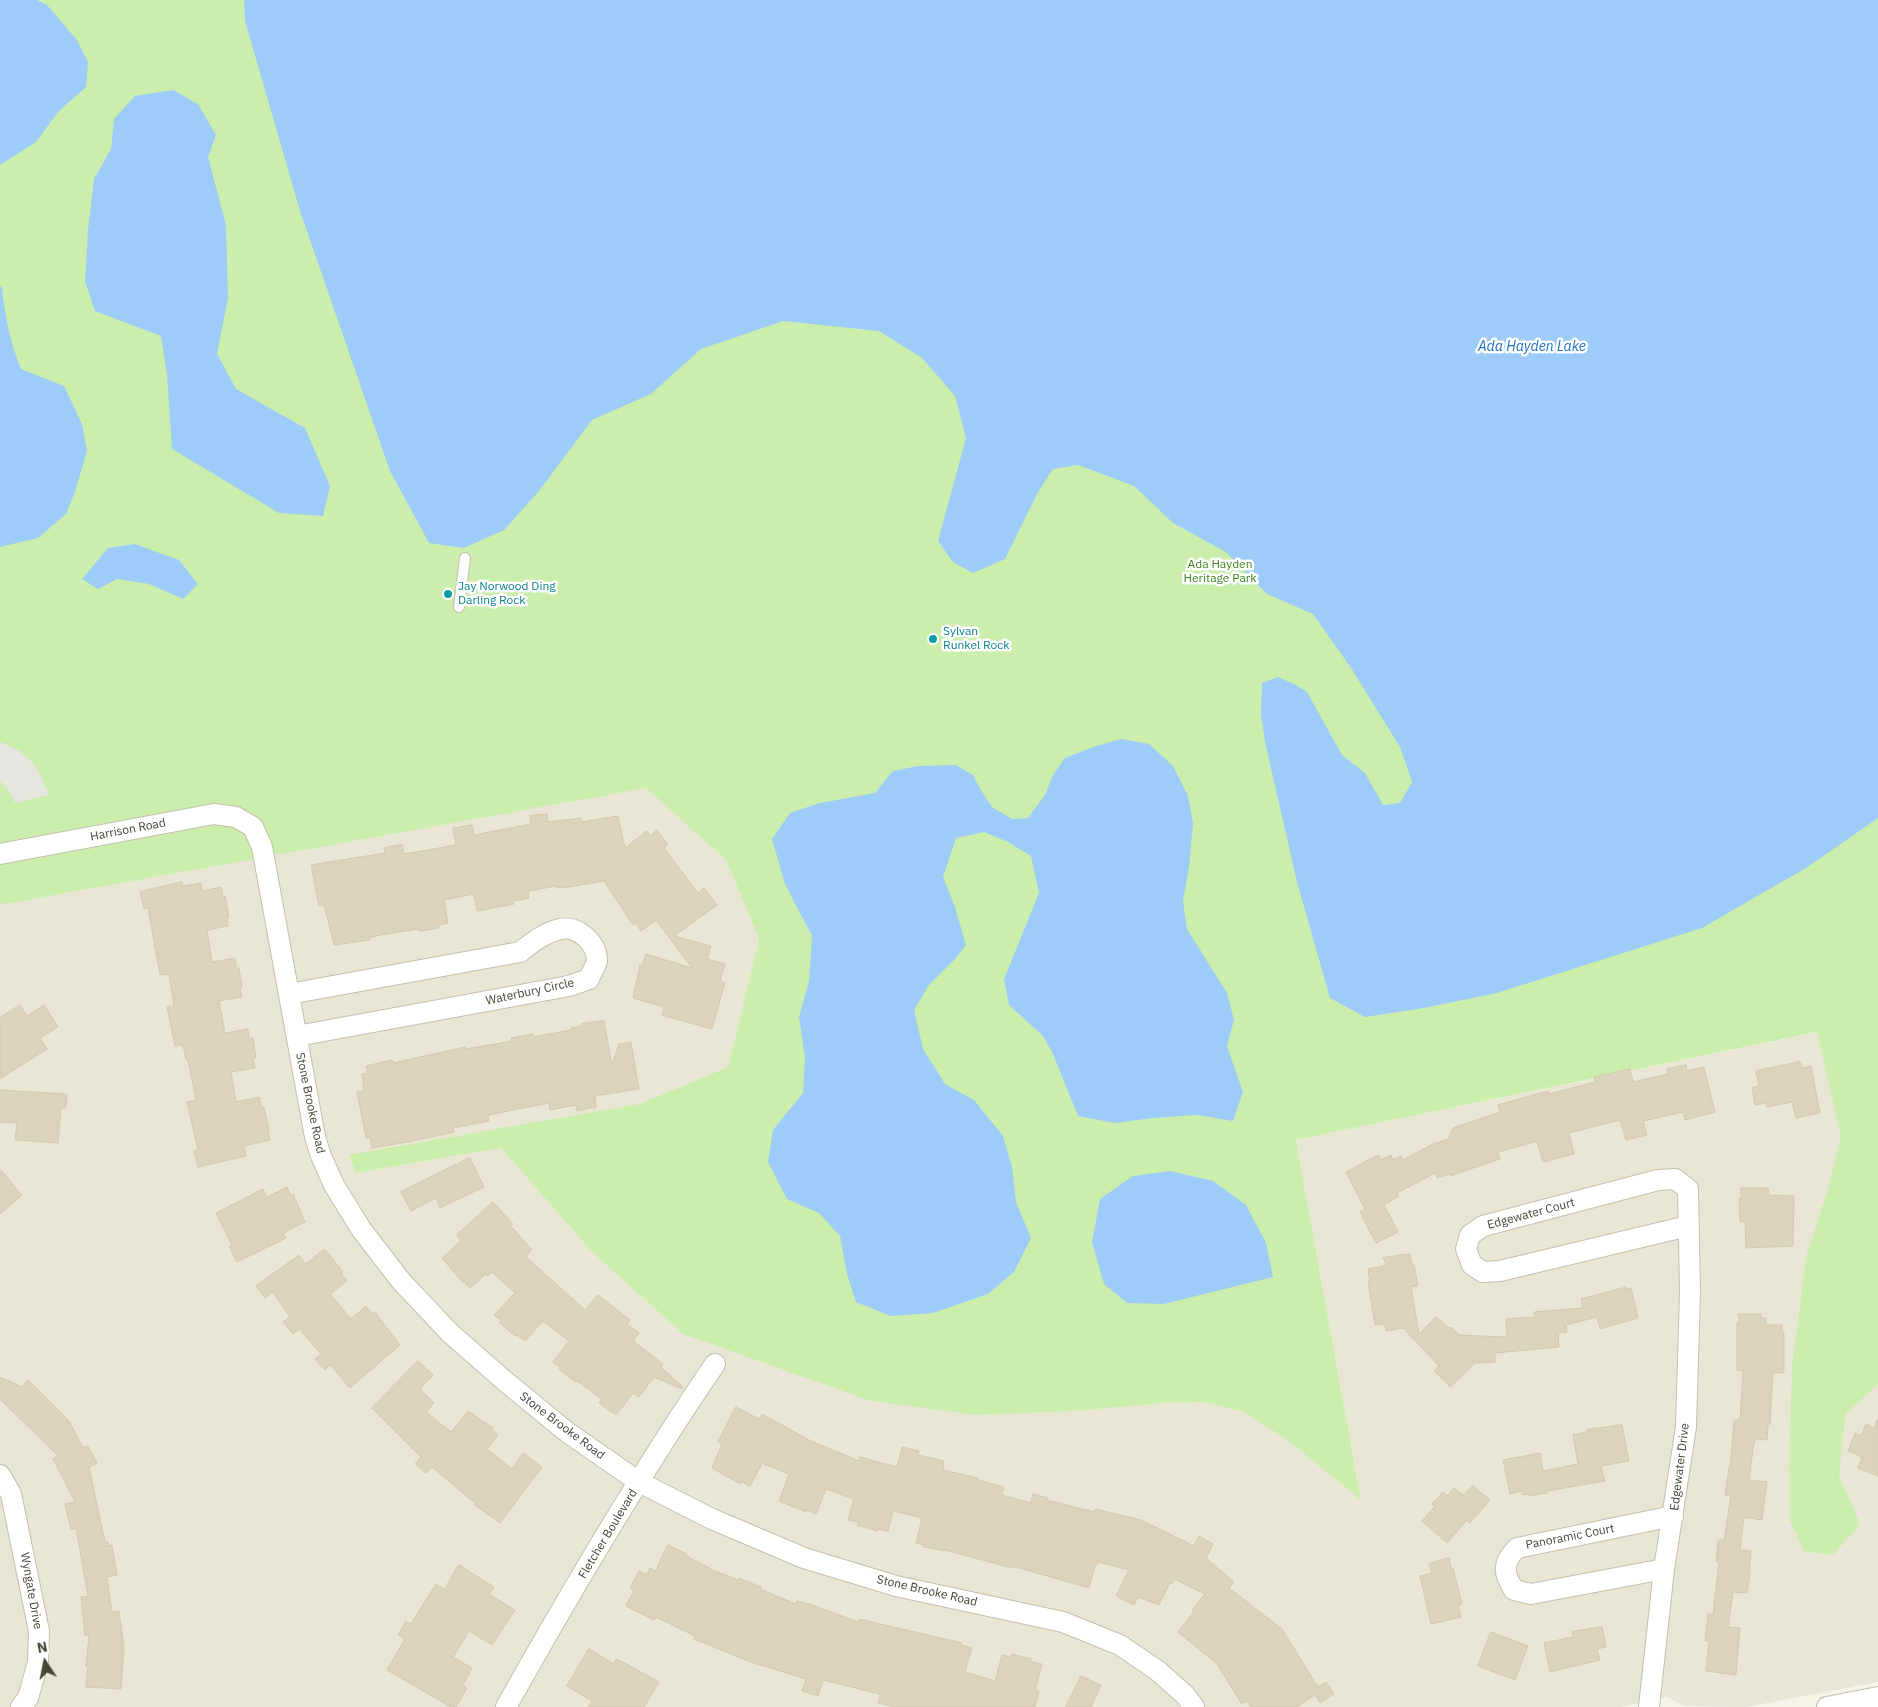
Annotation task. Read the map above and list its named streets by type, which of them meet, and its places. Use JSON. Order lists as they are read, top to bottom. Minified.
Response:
{"streets":{"street":["Harrison Road","Waterbury Circle","Stone Brooke Road","Edgewater Court","Edgewater Drive","Fletcher Boulevard","Panoramic Court","Wyngate Drive"]},"crossings":[["Harrison Road","Stone Brooke Road"],["Waterbury Circle","Stone Brooke Road"],["Stone Brooke Road","Fletcher Boulevard"],["Edgewater Court","Edgewater Drive"],["Edgewater Drive","Panoramic Court"]],"water":["Ada Hayden Lake"],"parks":["Ada Hayden Heritage Park"],"places":["Jay Norwood Ding Darling Rock","Sylvan Runkel Rock"],"north":"top"}
